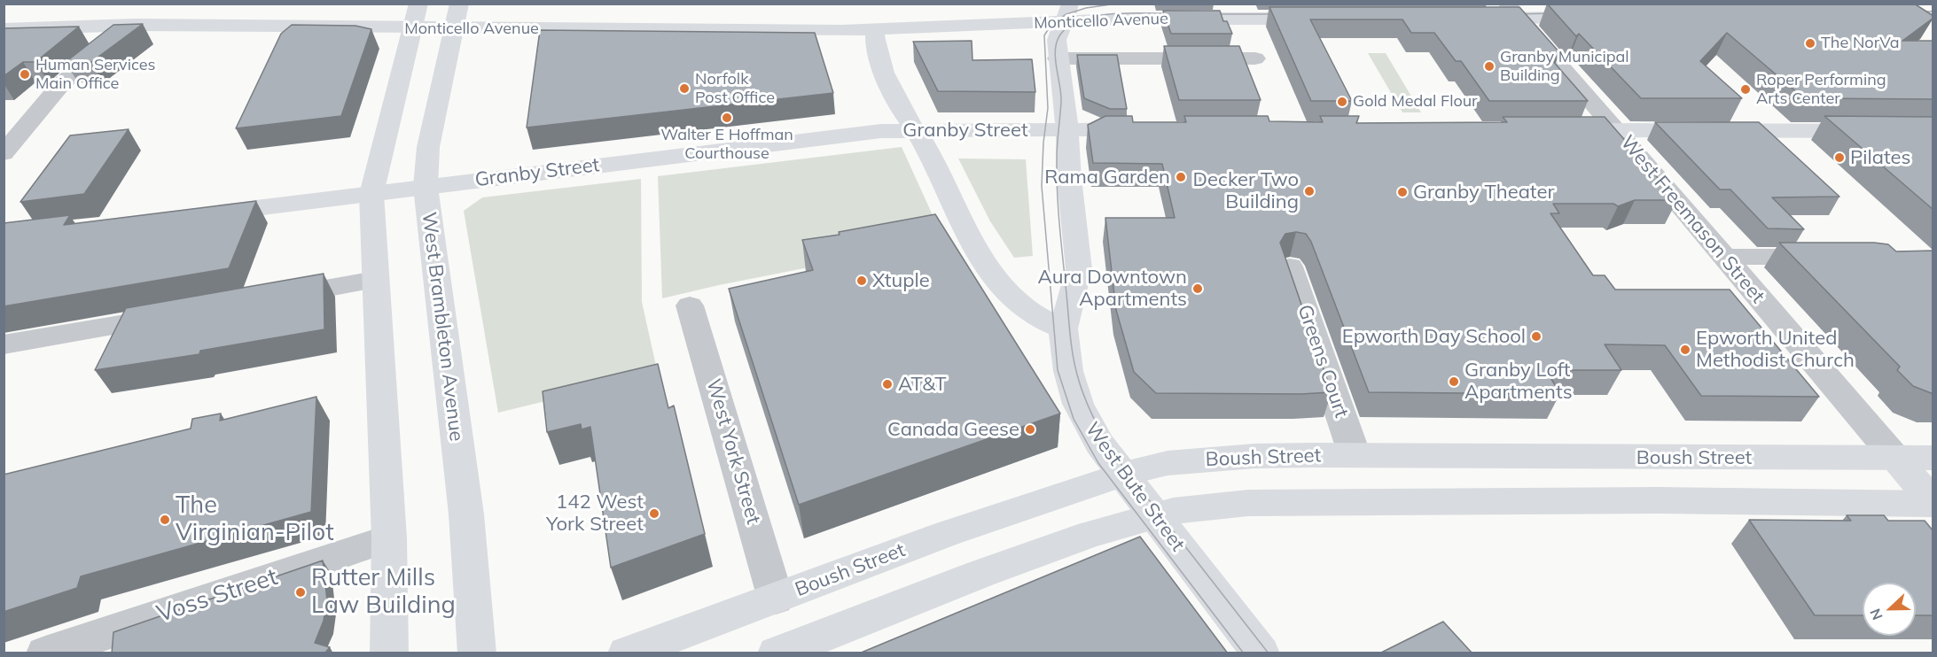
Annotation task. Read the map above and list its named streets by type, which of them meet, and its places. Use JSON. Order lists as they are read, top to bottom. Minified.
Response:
{"streets":{"main road":["Monticello Avenue","Granby Street","West Freemason Street","West Brambleton Avenue","Boush Street","West Bute Street"],"street":["Greens Court","West York Street","Voss Street"]},"crossings":[["Monticello Avenue","West Brambleton Avenue"],["Granby Street","West Brambleton Avenue"],["West Freemason Street","Boush Street"],["Greens Court","Boush Street"],["West York Street","Boush Street"],["Boush Street","West Bute Street"]],"places":["The NorVa","Granby Municipal Building","Human Services Main Office","Norfolk Post Office","Roper Performing Arts Center","Gold Medal Flour","Walter E Hoffman Courthouse","Pilates","Rama Garden","Decker Two Building","Granby Theater","Xtuple","Aura Downtown Apartments","Epworth Day School","Epworth United Methodist Church","Granby Loft Apartments","AT&T","Canada Geese","142 West York Street","The Virginian-Pilot","Rutter Mills Law Building"],"north":"left"}
